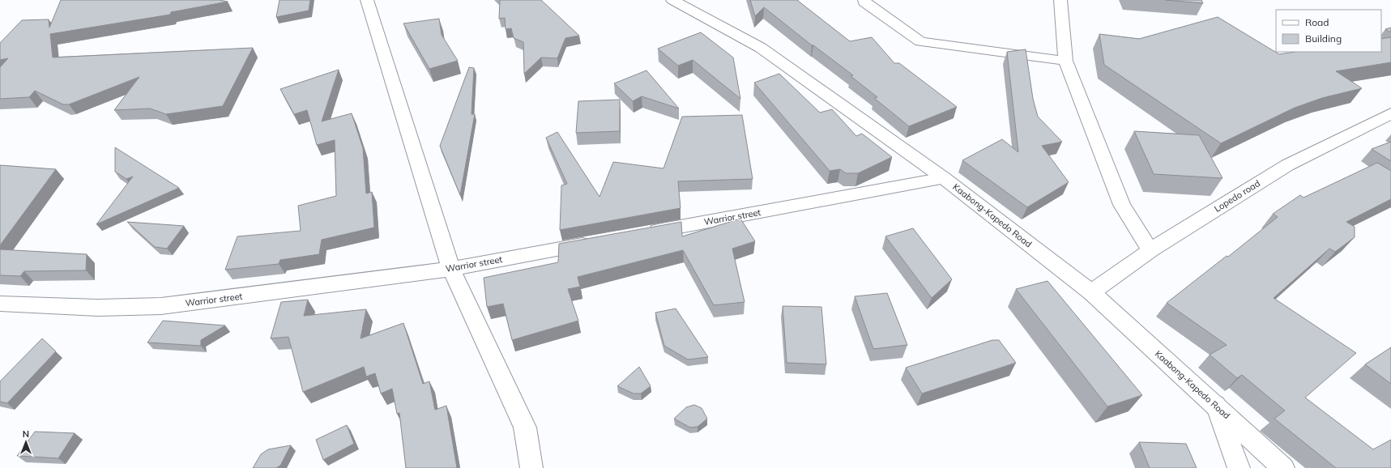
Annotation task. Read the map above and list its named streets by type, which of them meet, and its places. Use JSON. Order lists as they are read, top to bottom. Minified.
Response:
{"streets":{"street":["Lopedo road","Kaabong-Kapedo Road","Warrior street"]},"crossings":[["Lopedo road","Kaabong-Kapedo Road"],["Kaabong-Kapedo Road","Warrior street"]],"legend":["Road","Building"],"north":"top"}
